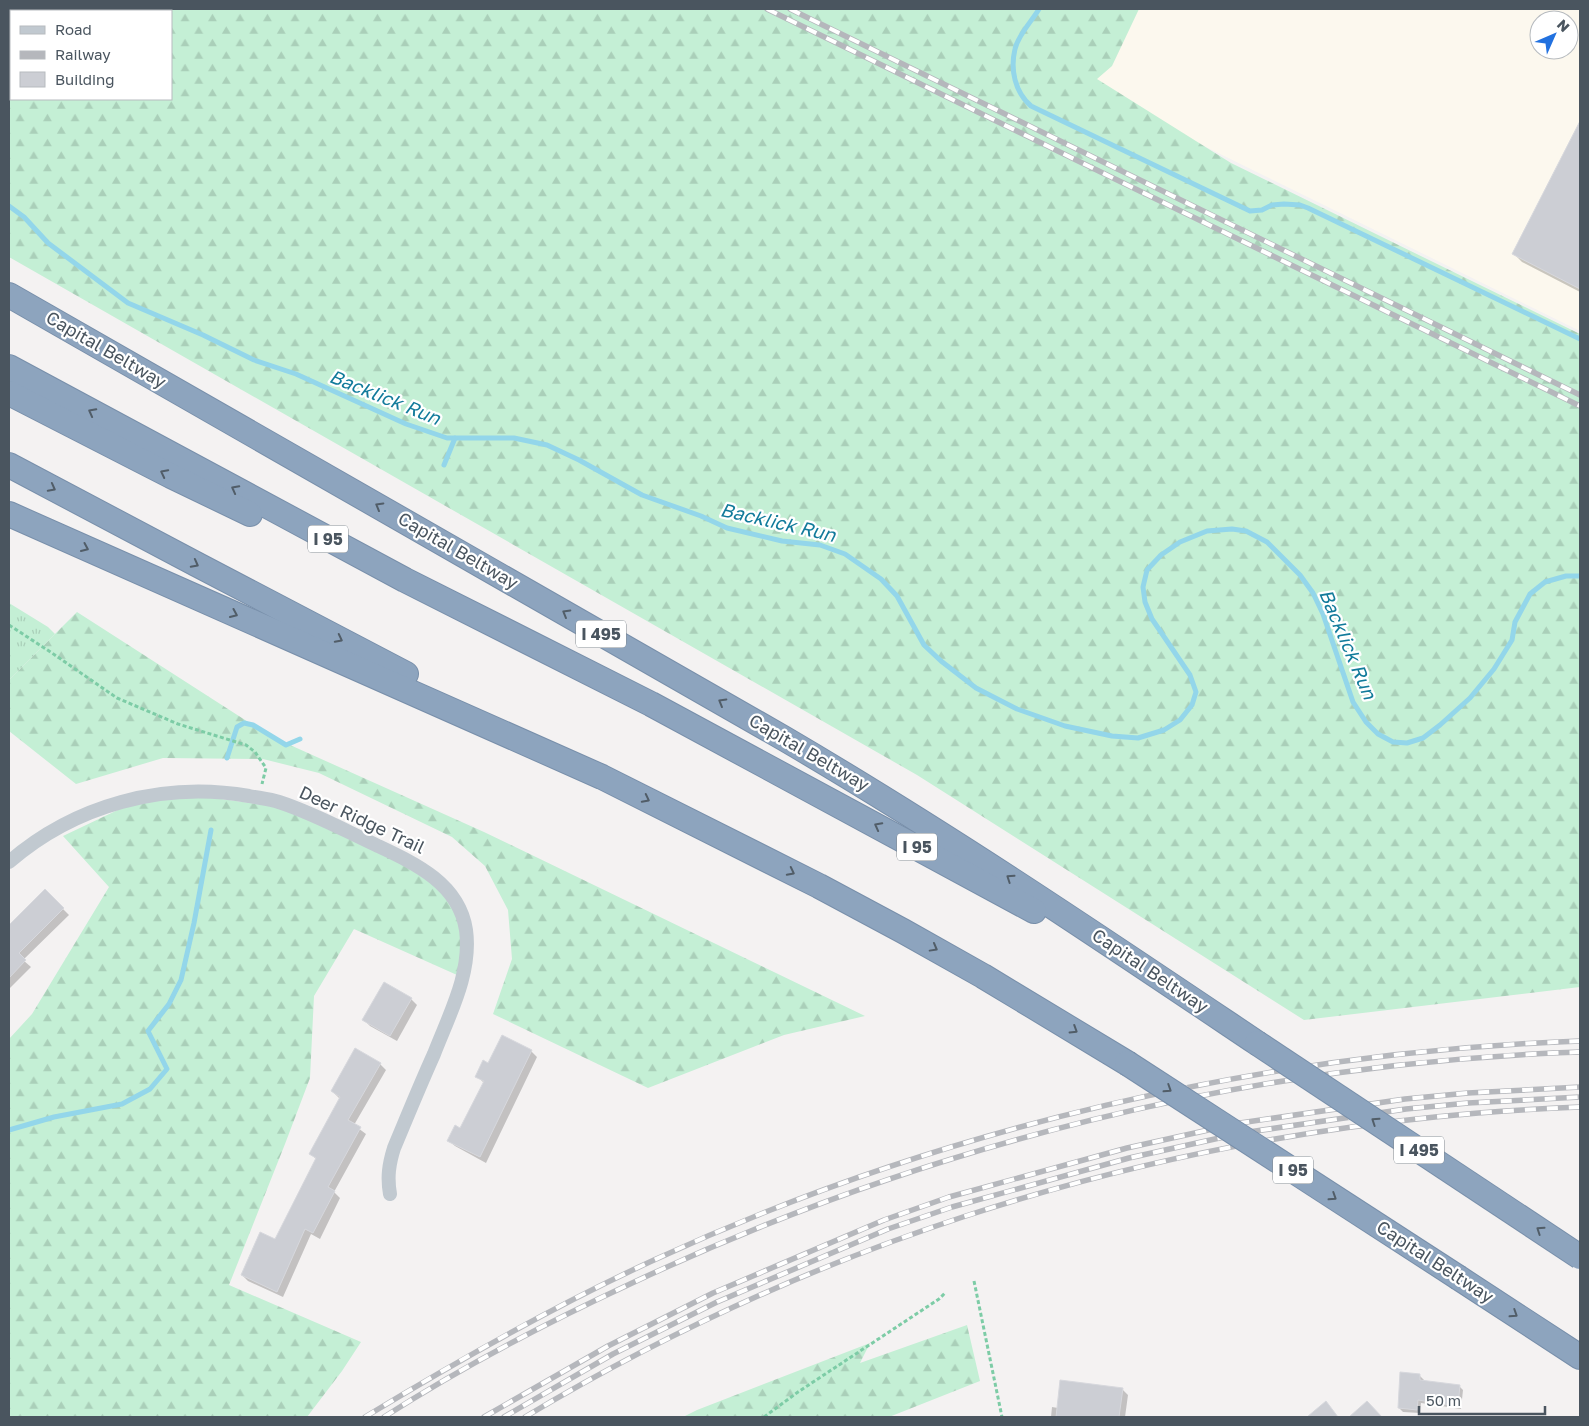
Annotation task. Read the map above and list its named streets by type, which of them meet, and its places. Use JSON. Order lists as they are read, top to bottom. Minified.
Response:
{"streets":{"highway":["Capital Beltway","I 95","I 495"],"street":["Deer Ridge Trail"]},"crossings":[["Capital Beltway","I 95"]],"water":["Backlick Run"],"legend":["Road","Railway","Building"],"scale_bar":"50 m","north":"top right"}
